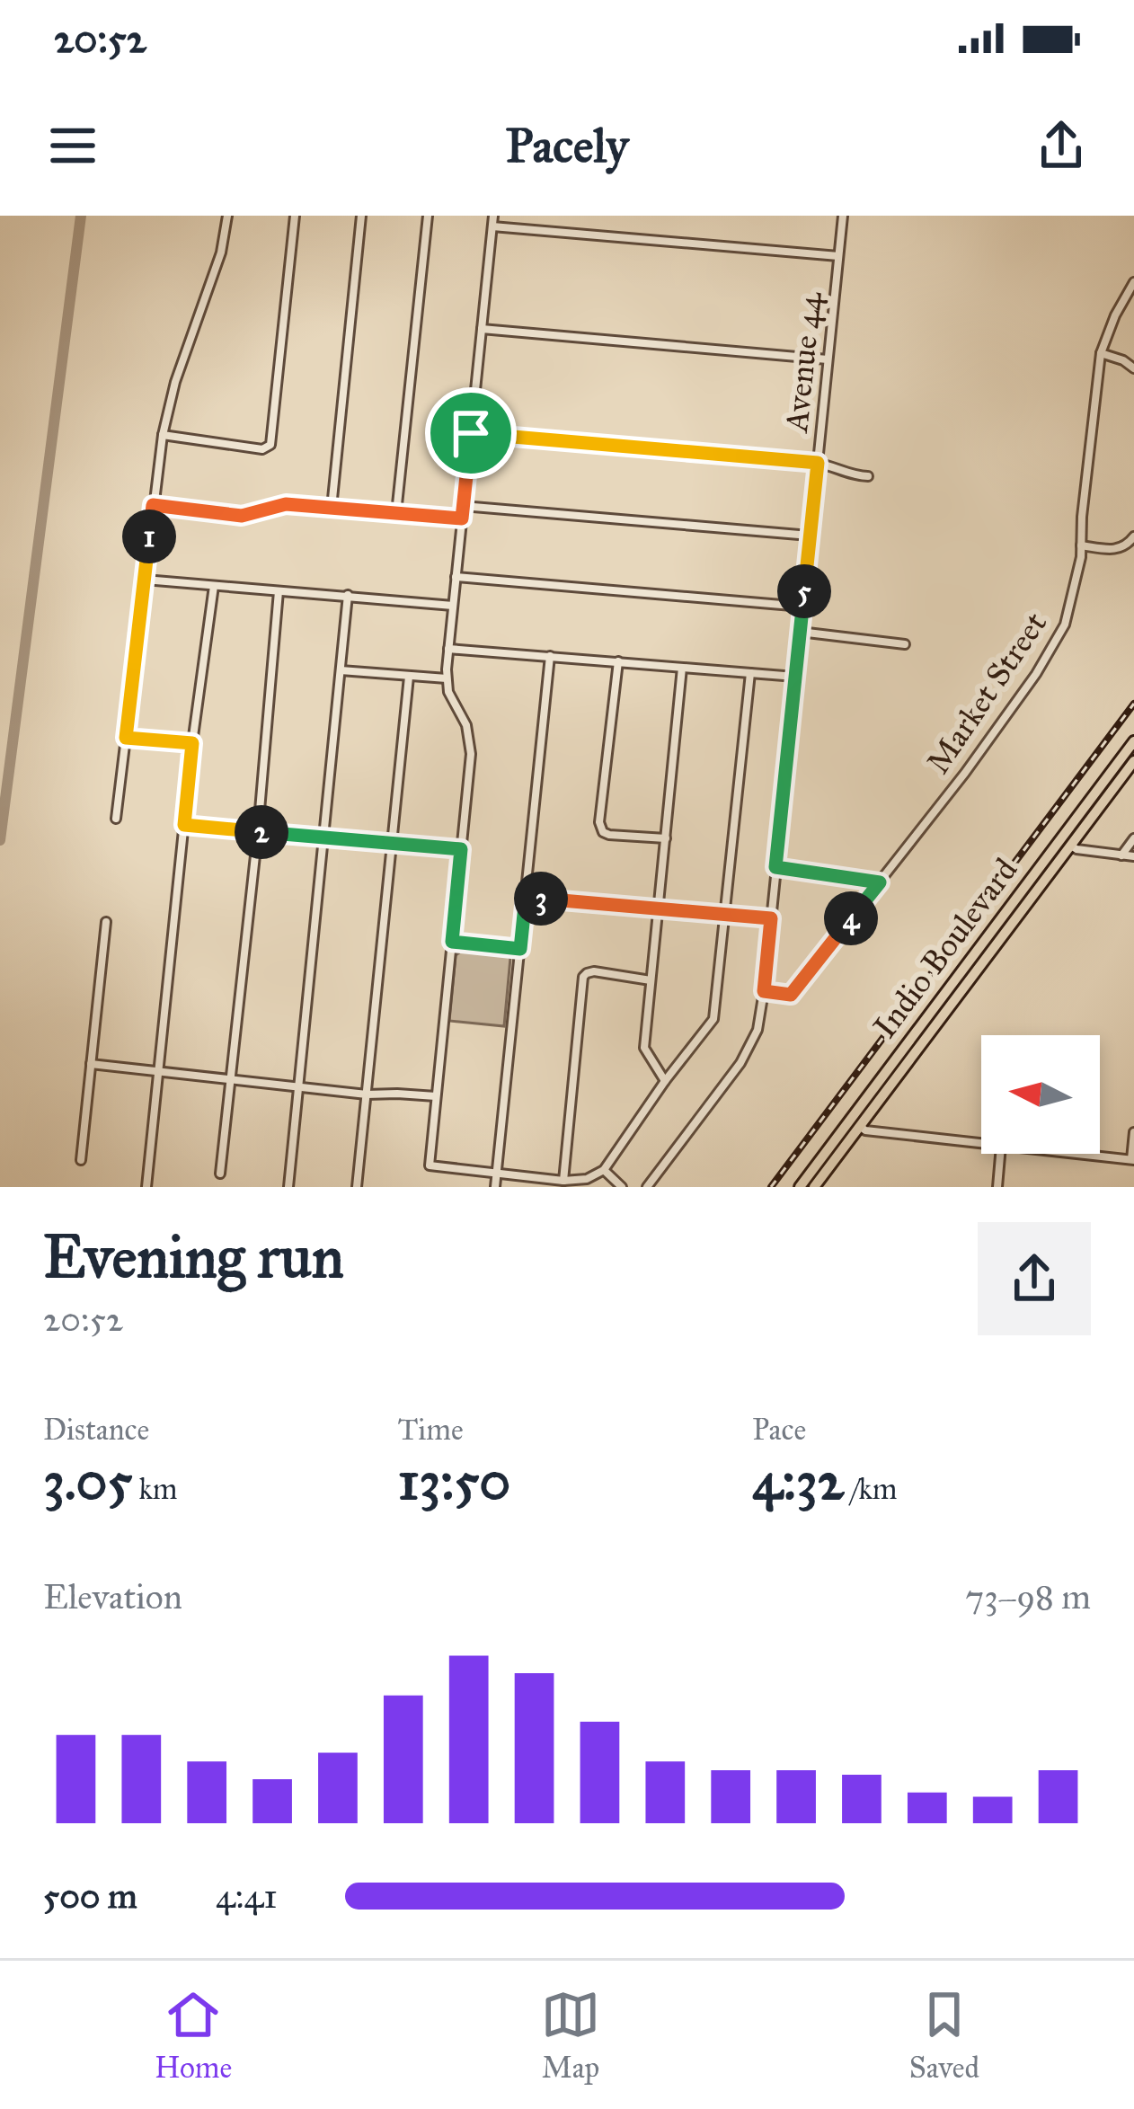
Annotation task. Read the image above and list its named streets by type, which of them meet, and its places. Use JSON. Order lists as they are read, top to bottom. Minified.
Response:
{"streets":{"main road":["Indio Boulevard"],"street":["Avenue 44","Market Street"]},"crossings":[["Avenue 44","Market Street"]],"north":"left","page":{"status":"20:52","header":"Pacely","pins":["1","5","2","3","4"],"heading":["Evening run","20:52"],"stats":[["Distance","3.05 km"],["Time","13:50"],["Pace","4:32 /km"]],"chart":["Elevation","73–98 m"],"list":[{"name":"500 m","note":"4:41"}],"tabs":["Home","Map","Saved"]}}
